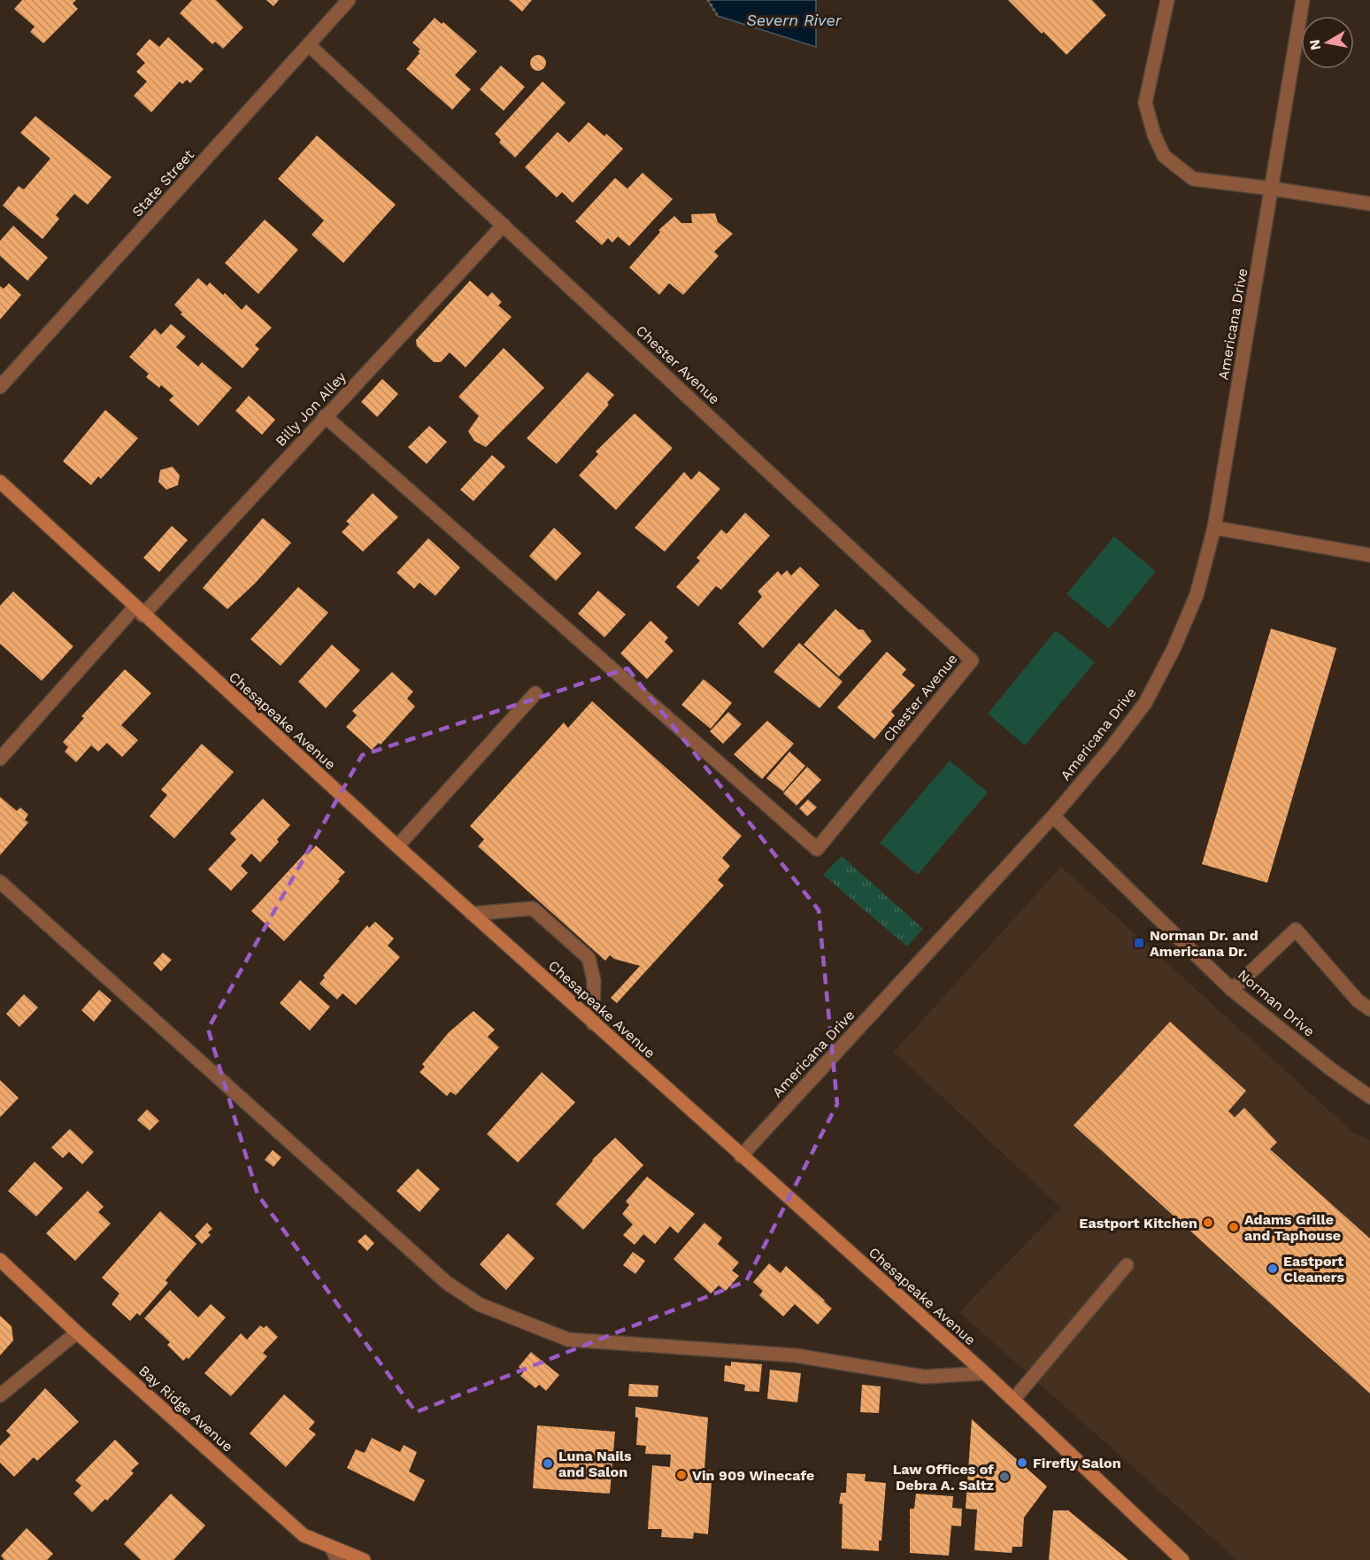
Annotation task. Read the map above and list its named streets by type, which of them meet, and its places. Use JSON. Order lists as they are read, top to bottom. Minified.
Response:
{"streets":{"main road":["Chesapeake Avenue","Bay Ridge Avenue"],"street":["State Street","Americana Drive","Chester Avenue","Billy Jon Alley","Norman Drive"]},"crossings":[["State Street","Chester Avenue"],["Americana Drive","Chesapeake Avenue"],["Americana Drive","Norman Drive"],["Chester Avenue","Billy Jon Alley"],["Billy Jon Alley","Chesapeake Avenue"]],"water":["Severn River"],"places":{"transit":["Norman Dr. and Americana Dr."],"other":["Eastport Kitchen","Adams Grille and Taphouse","Eastport Cleaners","Firefly Salon","Luna Nails and Salon","Vin 909 Winecafe","Law Offices of Debra A. Saltz"]},"north":"left"}
